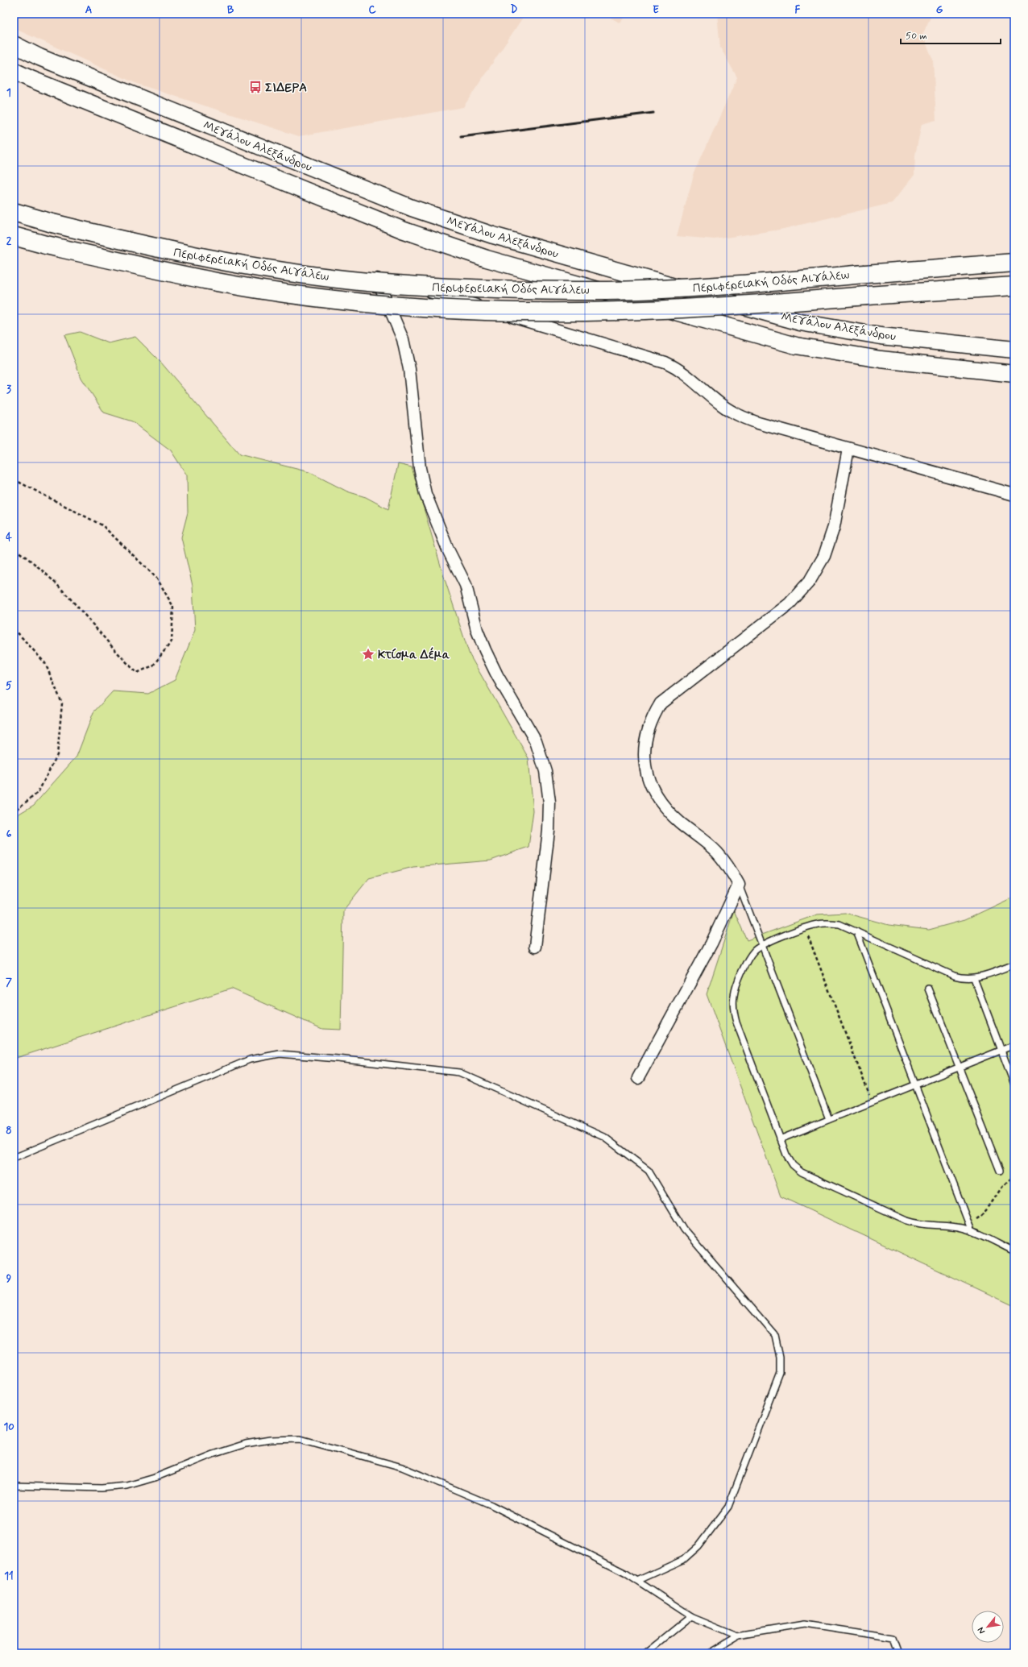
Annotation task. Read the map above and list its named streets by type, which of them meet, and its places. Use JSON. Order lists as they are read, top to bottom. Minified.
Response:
{"streets":{"highway":["Περιφερειακή Οδός Αιγάλεω"],"main road":["Μεγάλου Αλεξάνδρου"]},"places":{"bus stop":["ΣΙΔΕΡΑ"],"place":["Κτίσμα Δέμα"]},"scale_bar":"50 m","north":"bottom left","grid":{"columns":["A","B","C","D","E","F","G"],"rows":["1","2","3","4","5","6","7","8","9","10","11"]}}
